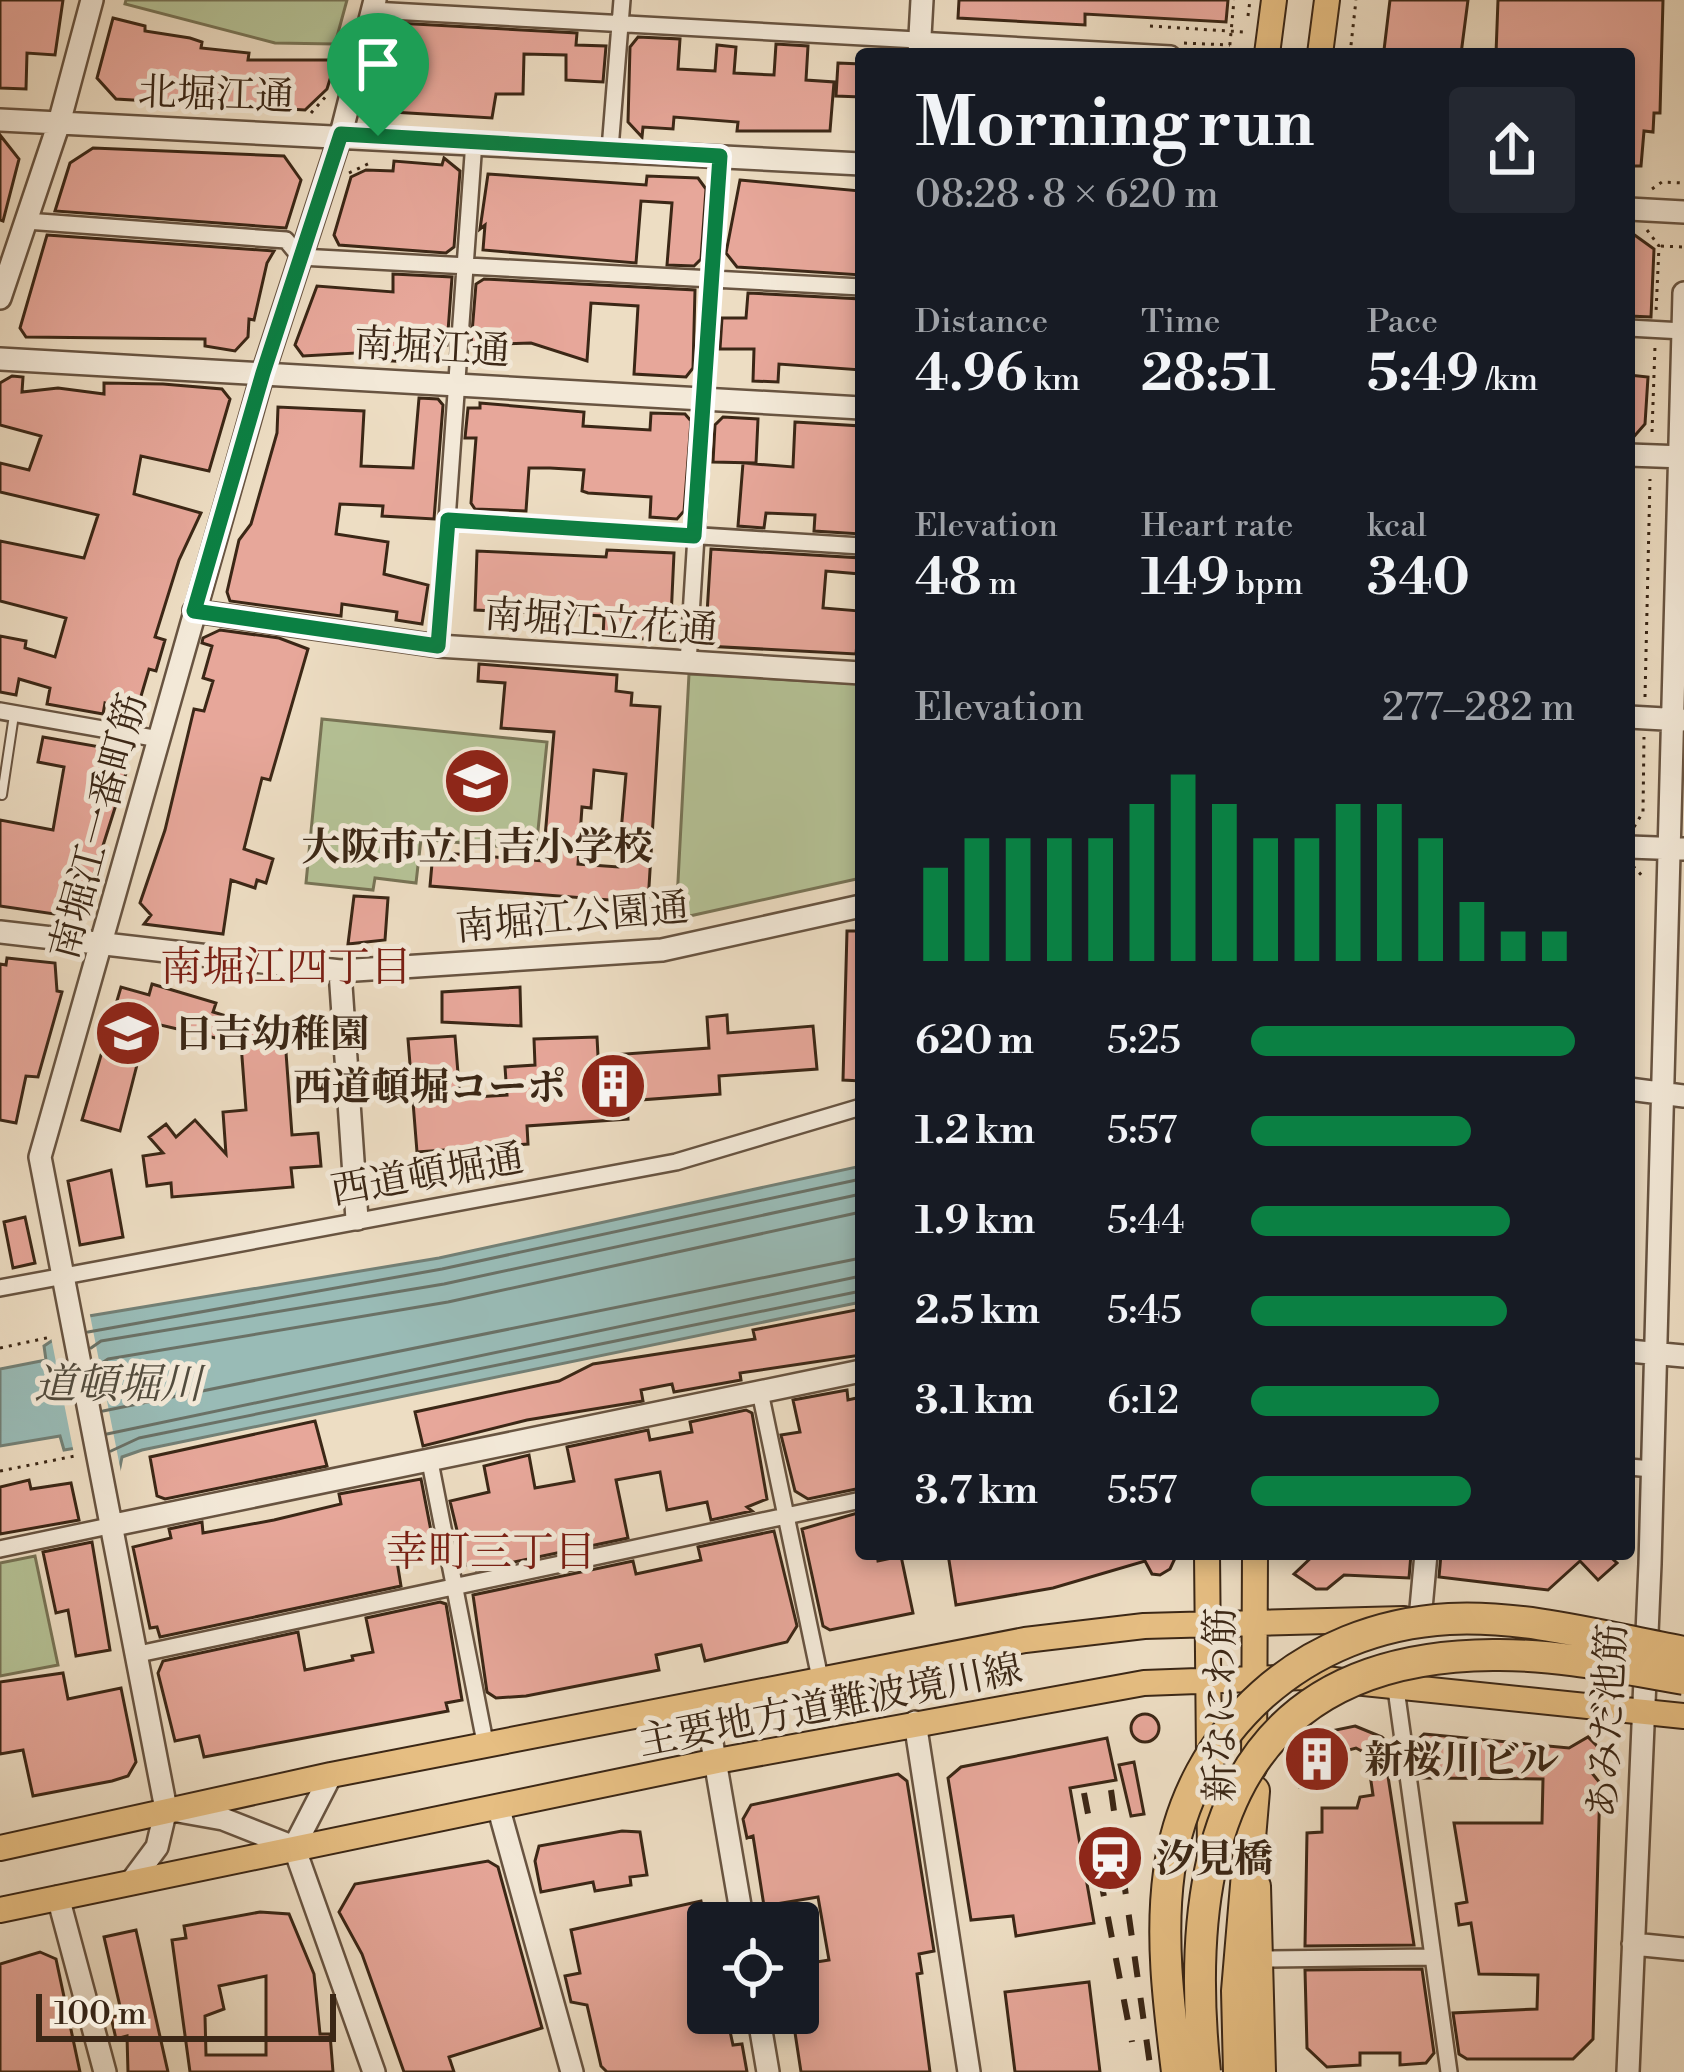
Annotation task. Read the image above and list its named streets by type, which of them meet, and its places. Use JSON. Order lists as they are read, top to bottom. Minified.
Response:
{"streets":{"main road":["主要地方道難波境川線","新なにわ筋"],"street":["北堀江通","南堀江通","南堀江立花通","南堀江一番町筋","南堀江公園通","西道頓堀通","あみだ池筋"]},"crossings":[["北堀江通","南堀江一番町筋"],["南堀江通","南堀江一番町筋"],["南堀江立花通","南堀江一番町筋"],["南堀江一番町筋","南堀江公園通"],["南堀江一番町筋","西道頓堀通"],["南堀江一番町筋","主要地方道難波境川線"],["主要地方道難波境川線","新なにわ筋"],["主要地方道難波境川線","あみだ池筋"]],"districts":["南堀江四丁目","幸町三丁目"],"water":["道頓堀川"],"places":{"school or university":["大阪市立日吉小学校","日吉幼稚園"],"building":["西道頓堀コーポ","新桜川ビル"],"station":["汐見橋"]},"scale_bar":"100 m","page":{"heading":["Morning run","08:28 · 8 × 620 m"],"stats":[["Distance","4.96 km"],["Time","28:51"],["Pace","5:49 /km"],["Elevation","48 m"],["Heart rate","149 bpm"],["kcal","340"]],"chart":["Elevation","277–282 m"],"list":[{"name":"620 m","note":"5:25"},{"name":"1.2 km","note":"5:57"},{"name":"1.9 km","note":"5:44"},{"name":"2.5 km","note":"5:45"},{"name":"3.1 km","note":"6:12"},{"name":"3.7 km","note":"5:57"}],"scale":"100 m"}}
